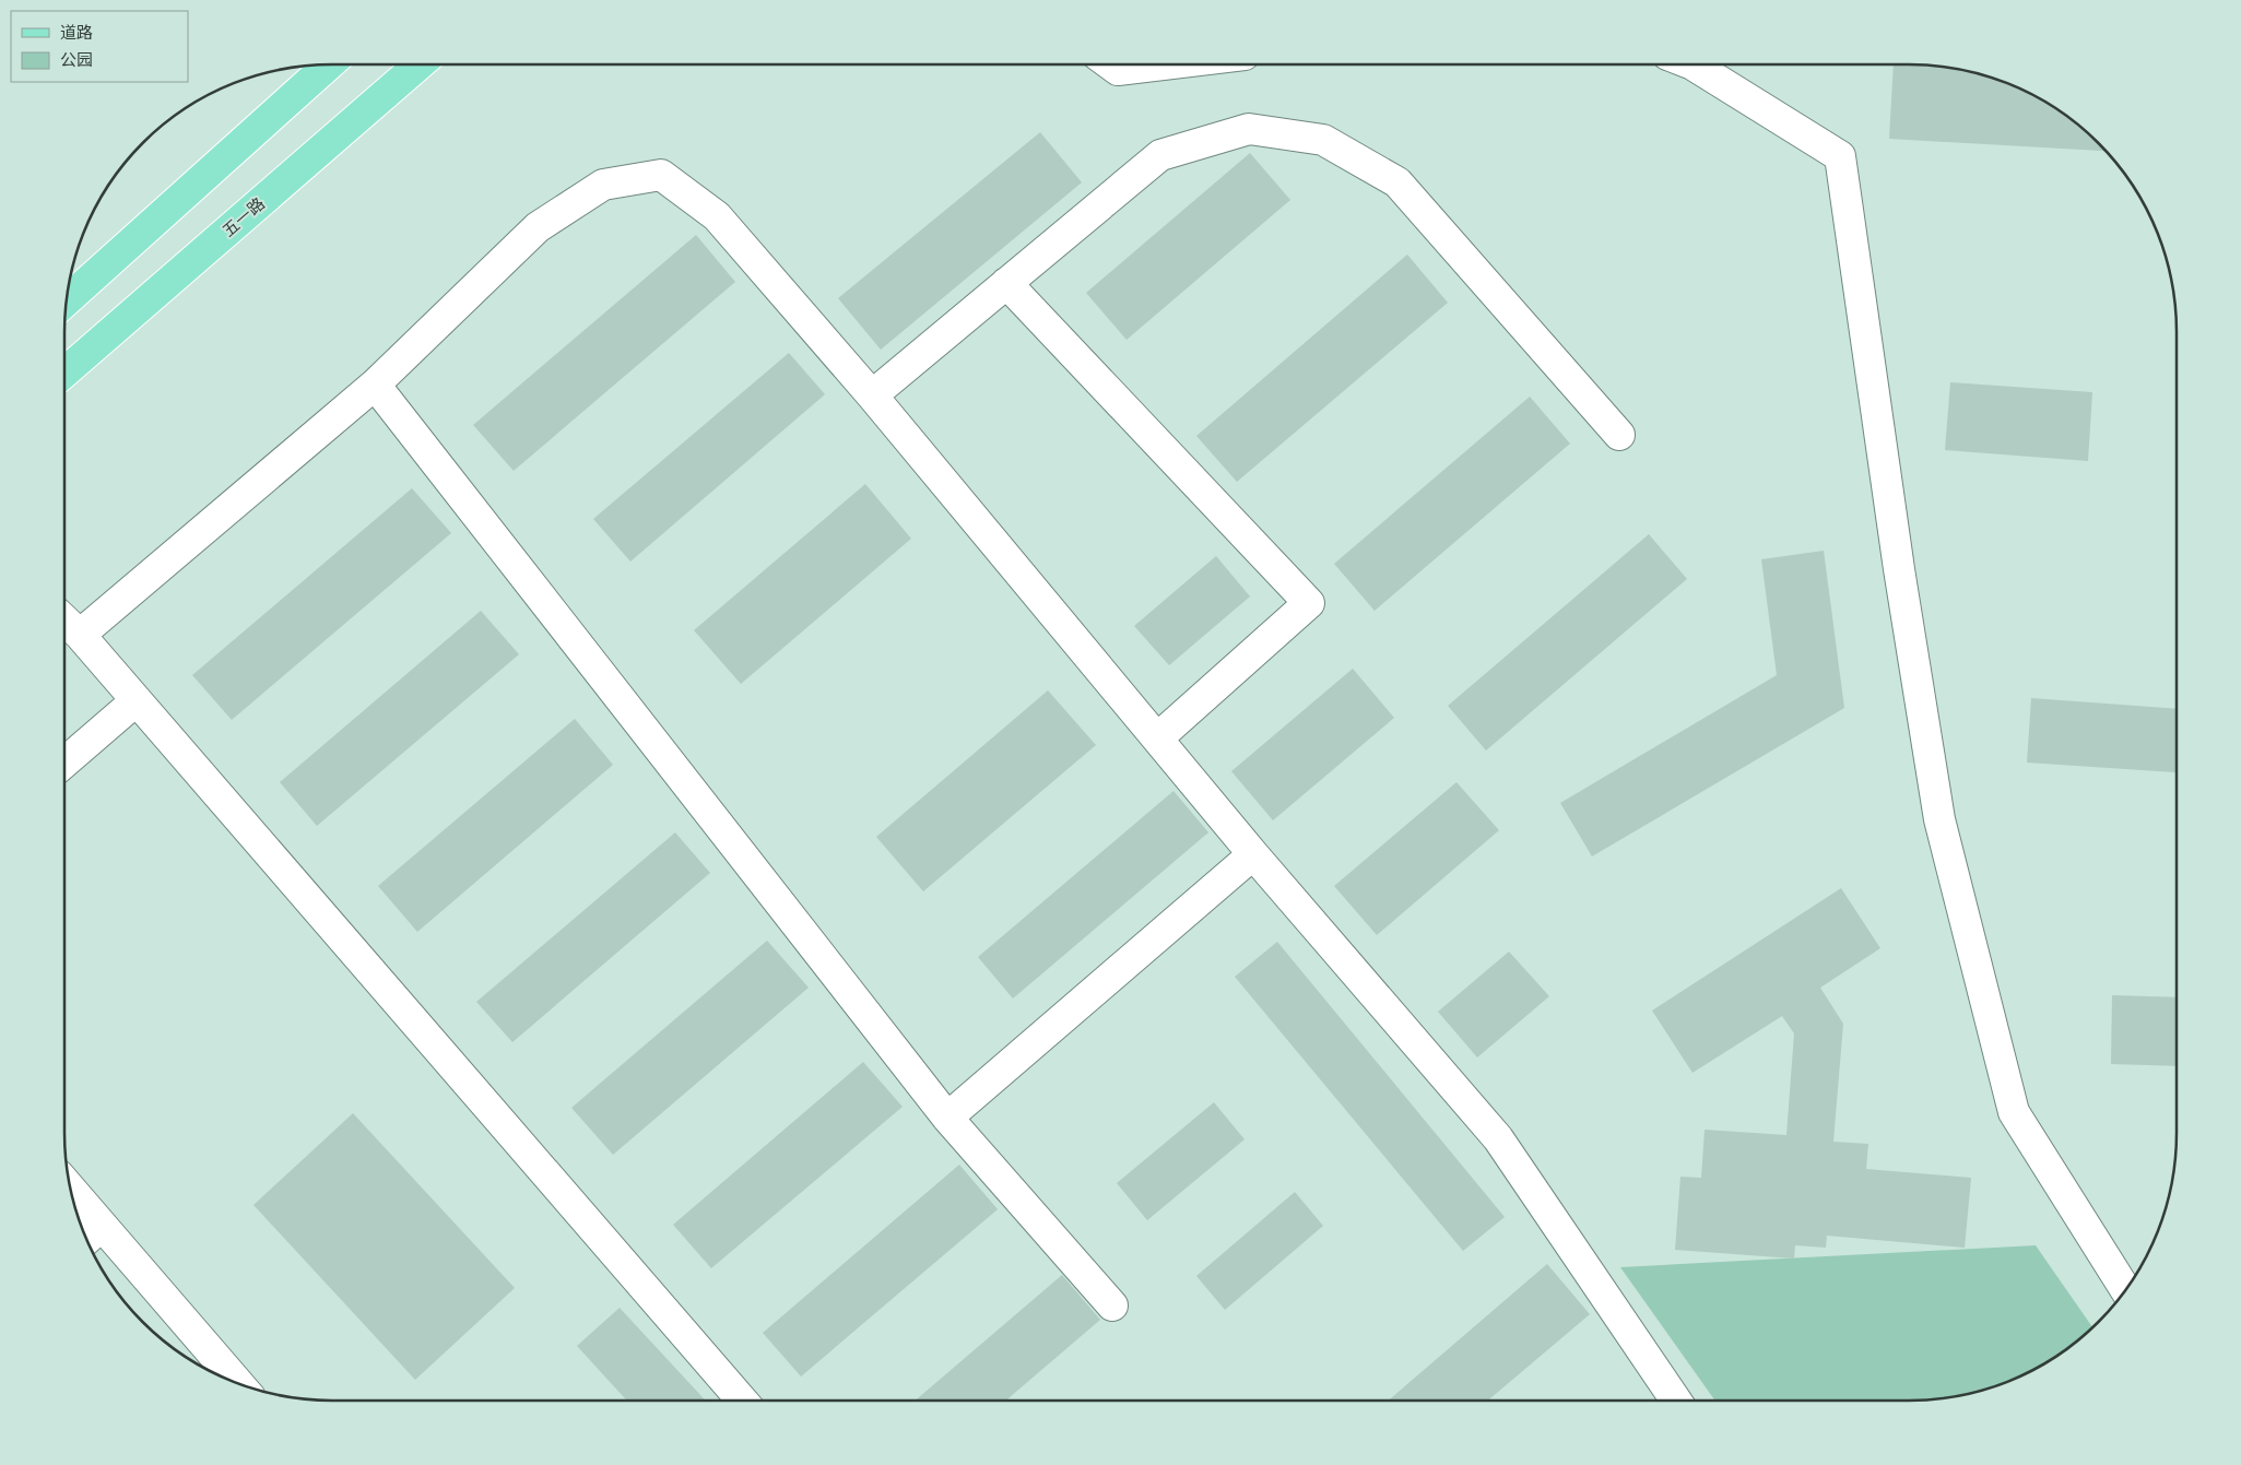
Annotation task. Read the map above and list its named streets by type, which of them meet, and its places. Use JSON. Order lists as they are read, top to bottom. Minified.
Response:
{"streets":{"main road":["五一路"]},"legend":["道路","公园"]}
